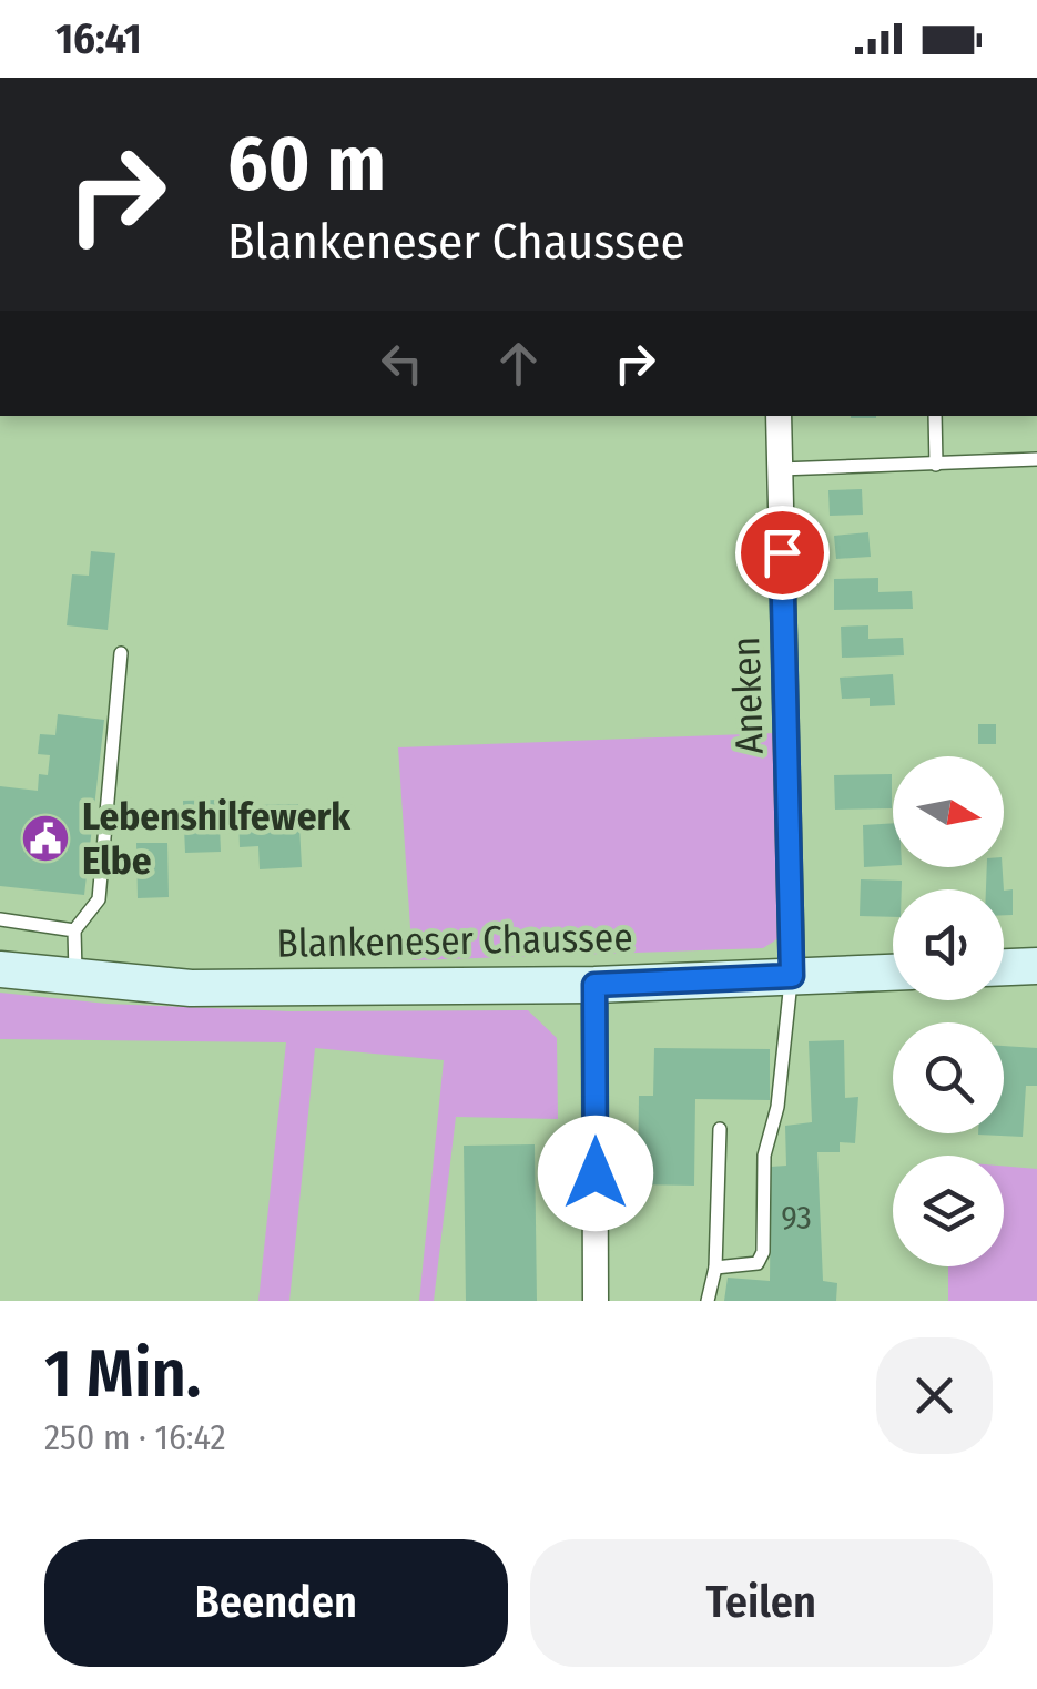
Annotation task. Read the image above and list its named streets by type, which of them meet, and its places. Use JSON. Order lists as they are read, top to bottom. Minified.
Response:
{"streets":{"main road":["Blankeneser Chaussee"],"street":["Aneken"]},"crossings":[["Aneken","Blankeneser Chaussee"]],"places":{"public building":["Lebenshilfewerk Elbe"]},"house_numbers":["93"],"north":"right","page":{"status":"16:41","turn":["60 m","Blankeneser Chaussee"],"heading":["1 Min.","250 m · 16:42"],"buttons":["Beenden","Teilen"]}}
